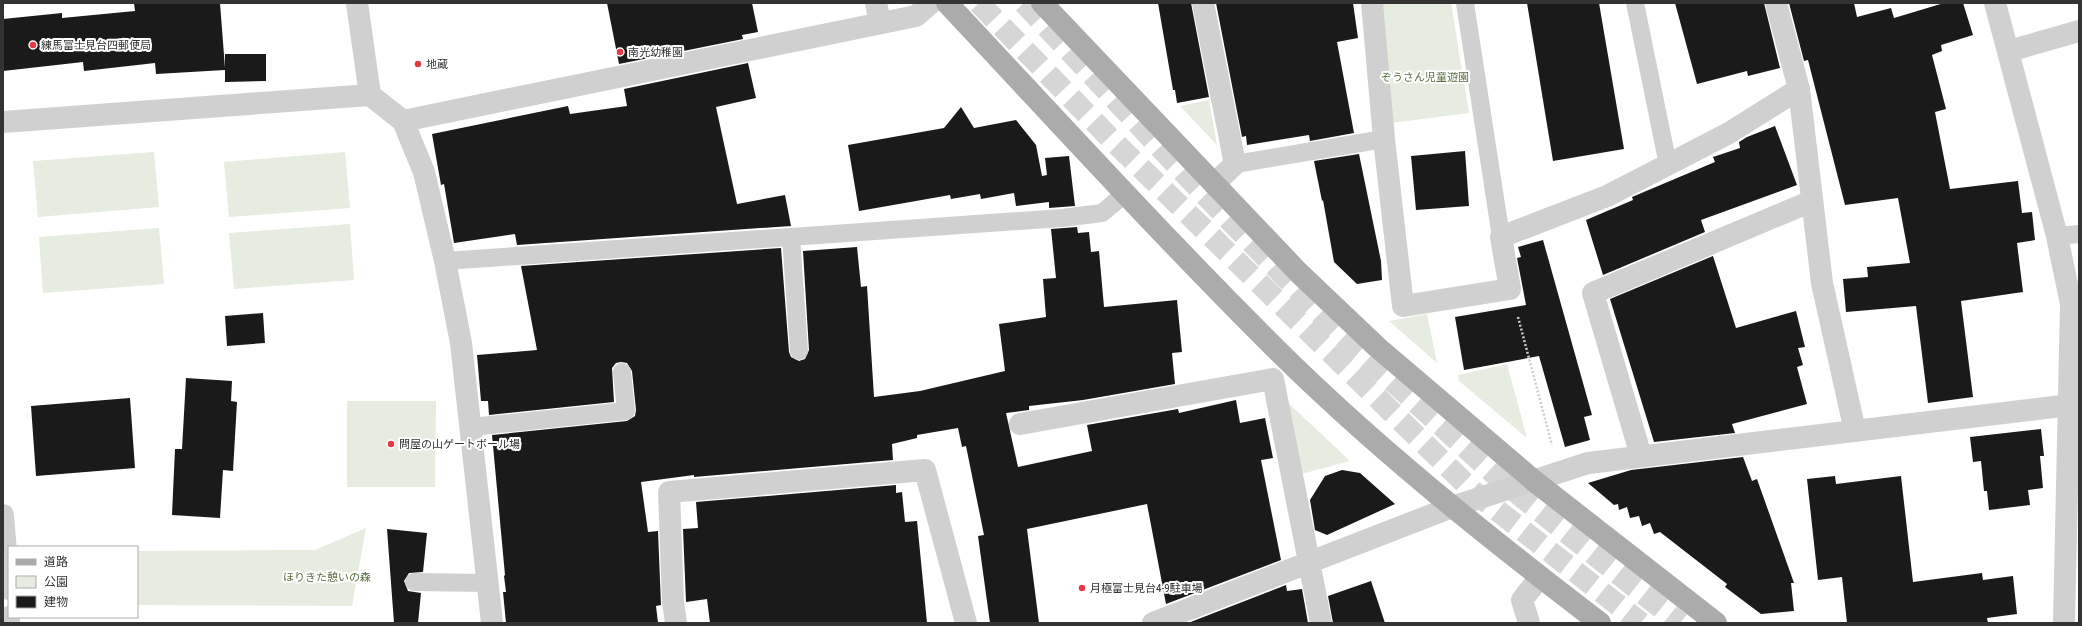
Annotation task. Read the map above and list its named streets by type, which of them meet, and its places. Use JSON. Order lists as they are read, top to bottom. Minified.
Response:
{"parks":["ぞうさん児童遊園","ほりきた憩いの森"],"places":["練馬富士見台四郵便局","南光幼稚園","地蔵","問屋の山ゲートボール場","月極富士見台4-9駐車場"],"legend":["道路","公園","建物"]}
